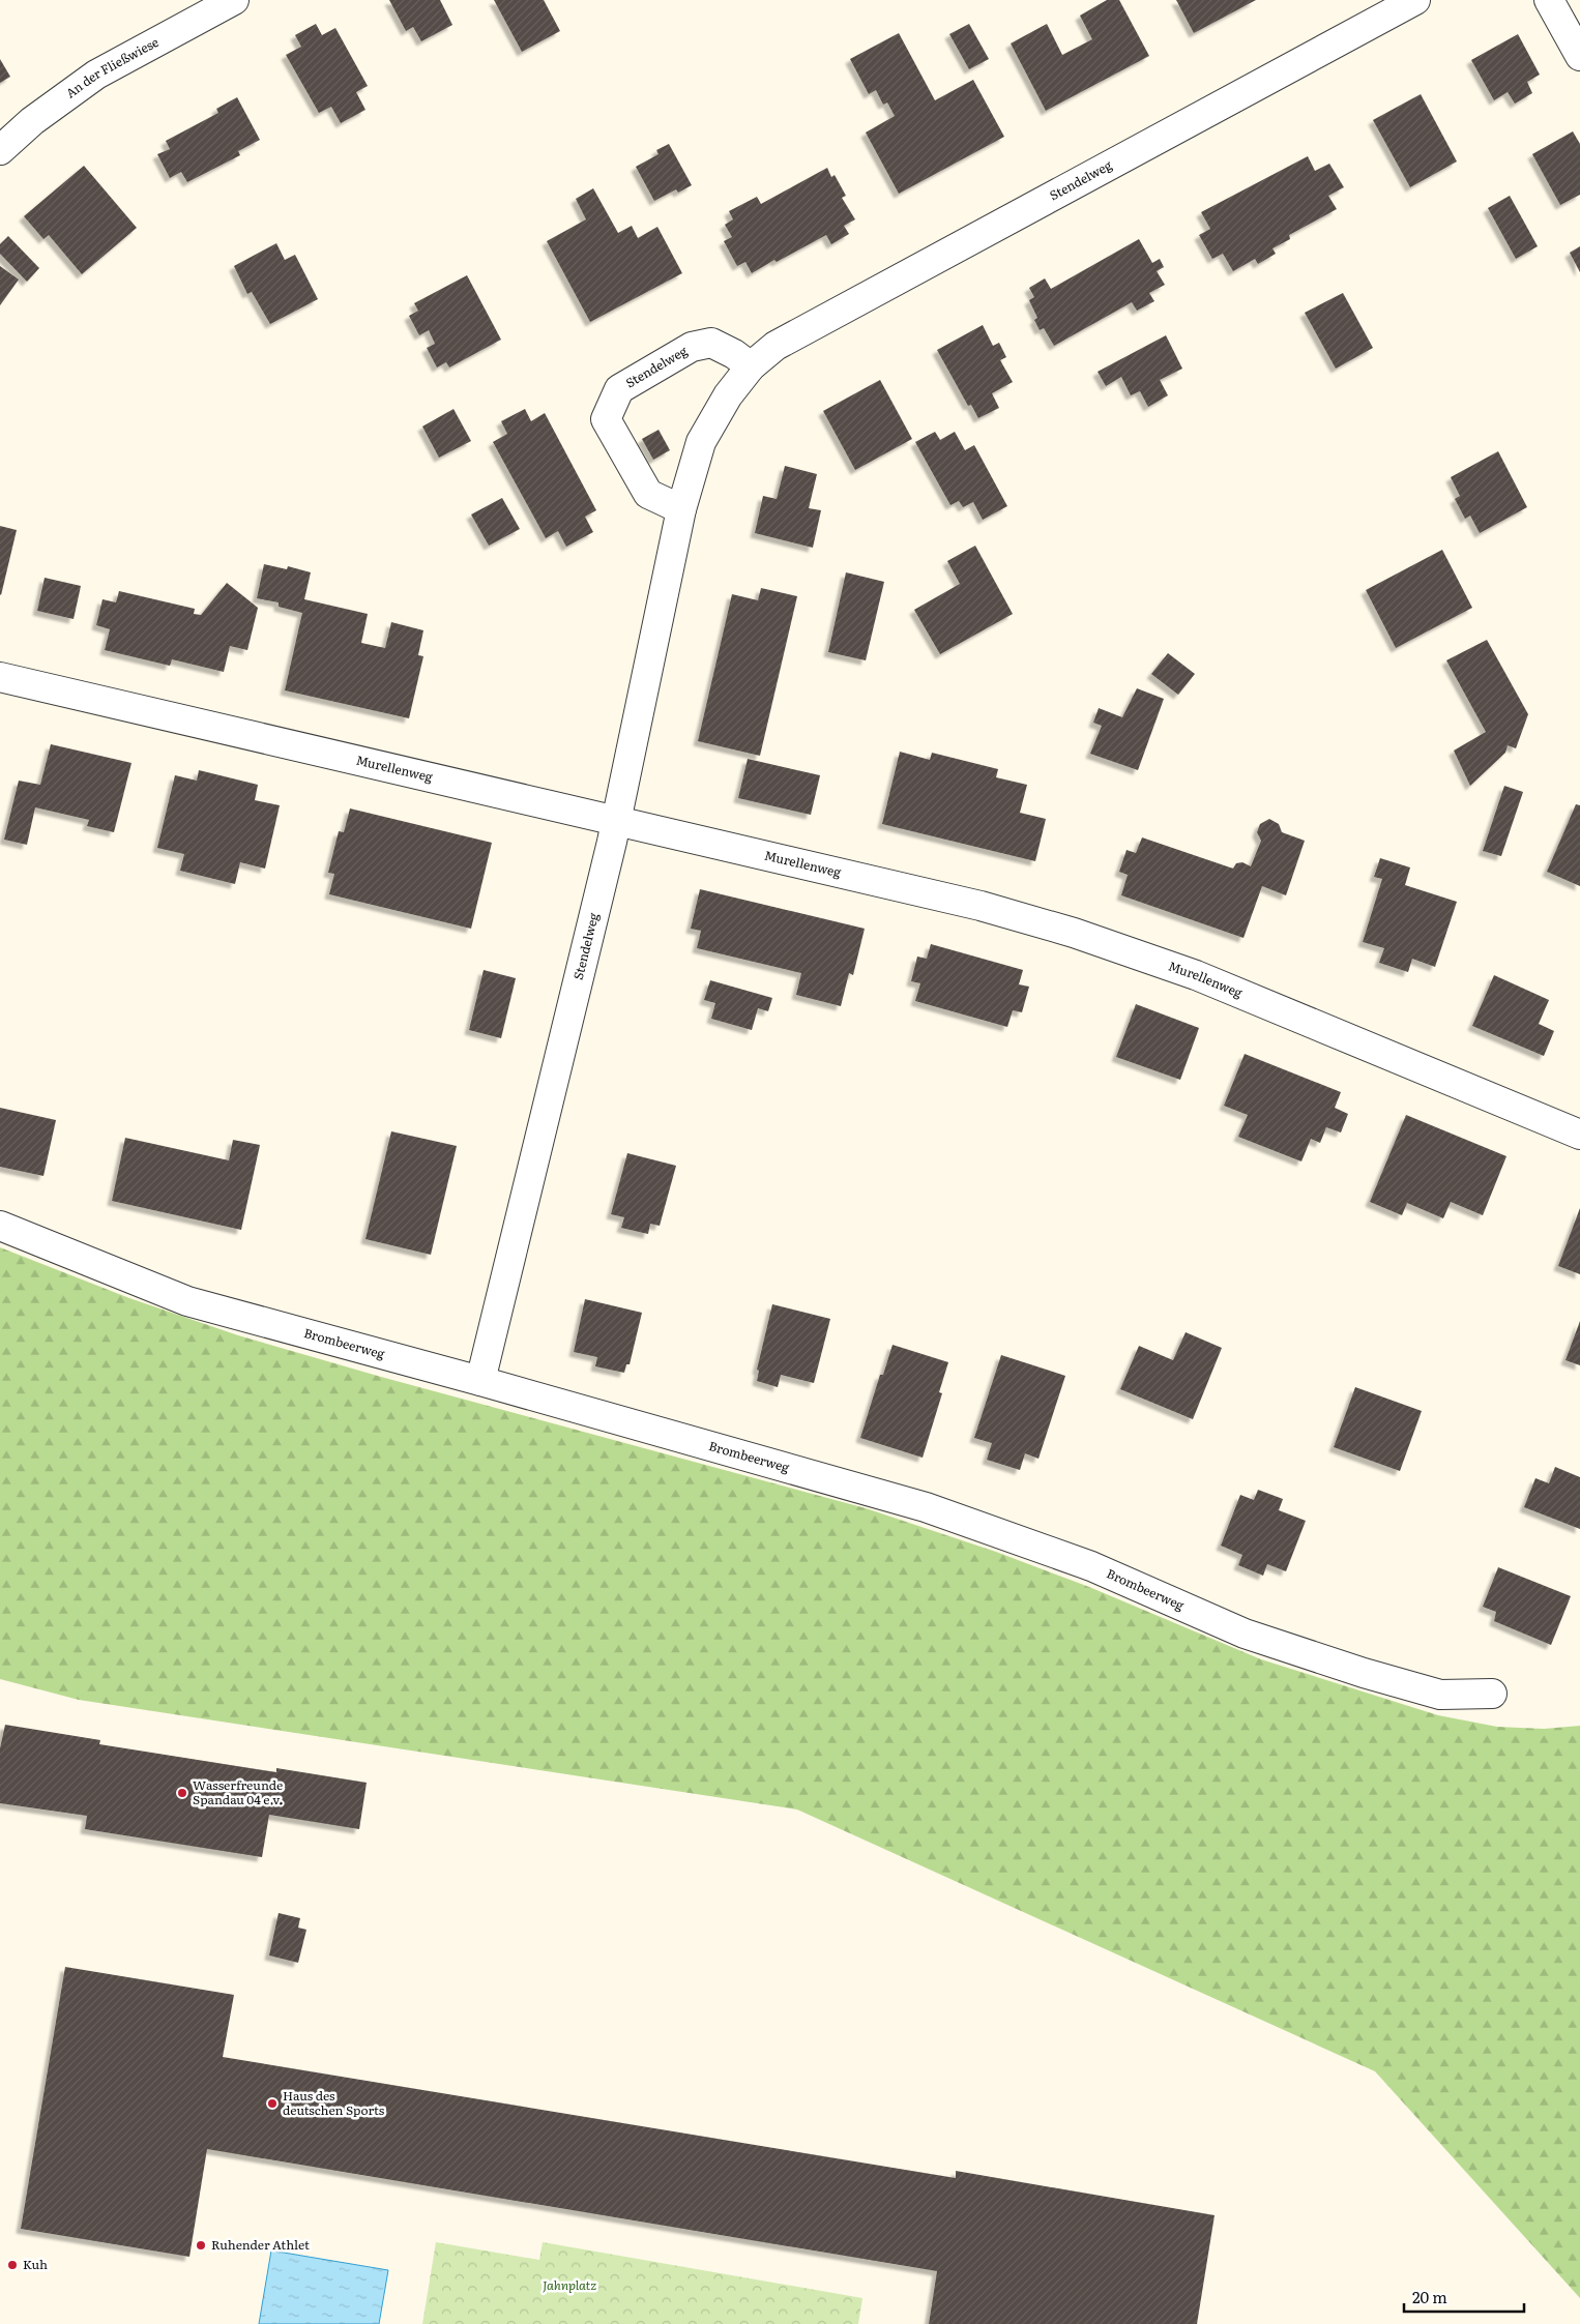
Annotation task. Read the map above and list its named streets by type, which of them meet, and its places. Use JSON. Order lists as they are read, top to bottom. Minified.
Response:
{"streets":{"street":["An der Fließwiese","Stendelweg","Murellenweg","Brombeerweg"]},"crossings":[["Stendelweg","Murellenweg"],["Stendelweg","Brombeerweg"]],"parks":["Jahnplatz"],"places":["Wasserfreunde Spandau 04 e.v.","Haus des deutschen Sports","Ruhender Athlet","Kuh"],"scale_bar":"20 m"}
